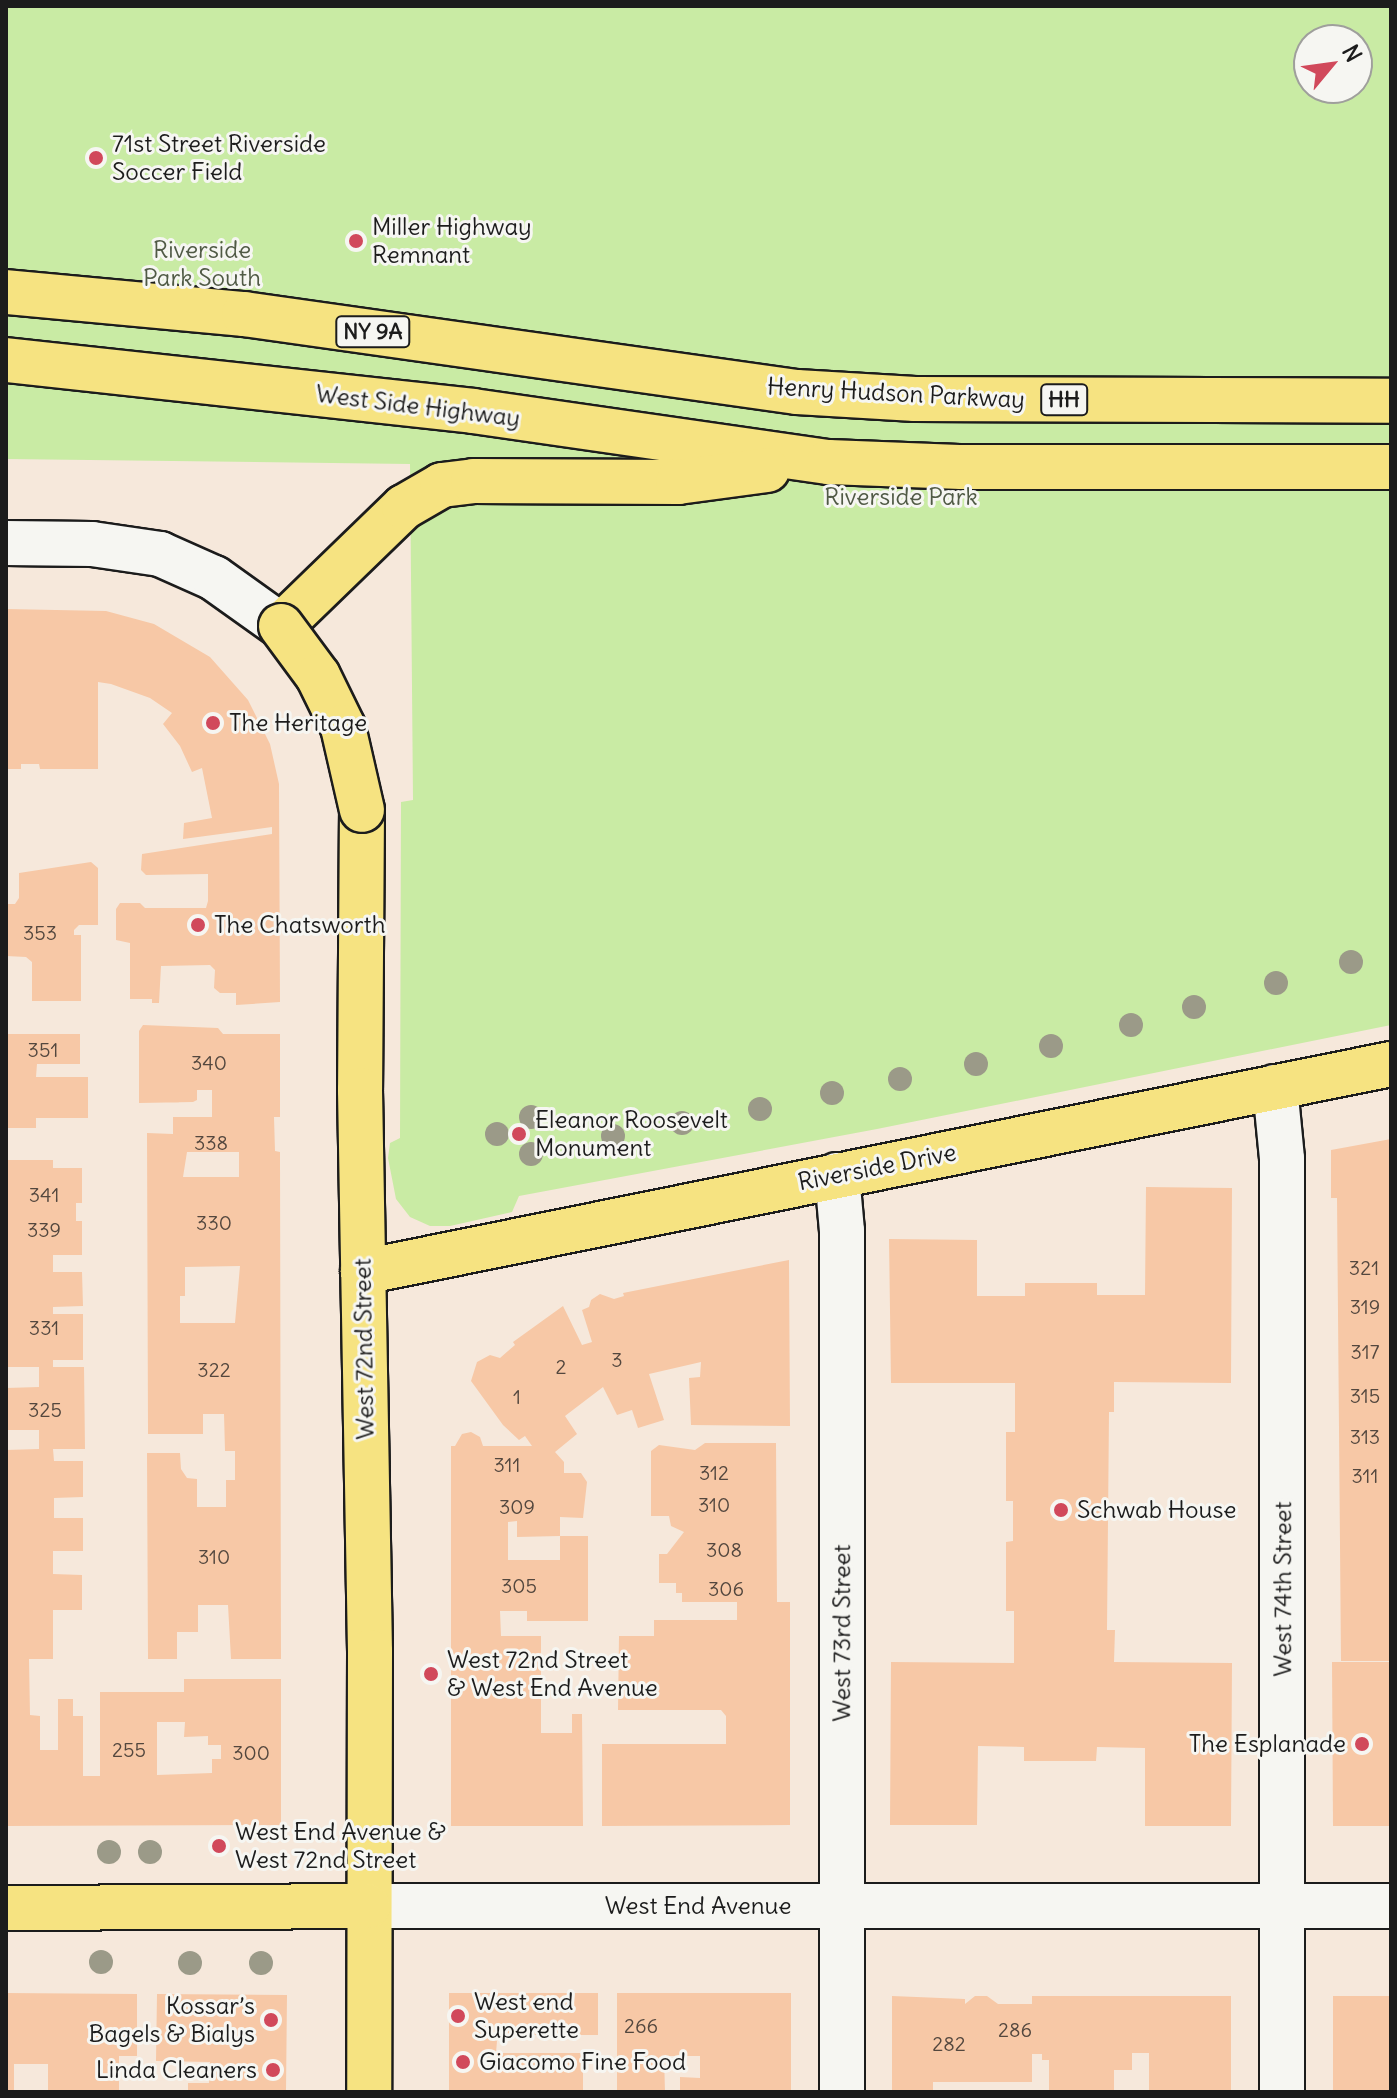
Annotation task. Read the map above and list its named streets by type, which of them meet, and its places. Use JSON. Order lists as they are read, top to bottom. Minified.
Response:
{"streets":{"main road":["NY 9A","Henry Hudson Parkway","HH","West Side Highway","Riverside Drive","West 72nd Street","West End Avenue"],"street":["West 74th Street","West 73rd Street"]},"crossings":[["NY 9A","Henry Hudson Parkway"],["Riverside Drive","West 72nd Street"],["Riverside Drive","West 74th Street"],["Riverside Drive","West 73rd Street"],["West 72nd Street","West End Avenue"],["West 74th Street","West End Avenue"],["West 73rd Street","West End Avenue"]],"parks":["Riverside Park South","Riverside Park"],"places":["71st Street Riverside Soccer Field","Miller Highway Remnant","The Heritage","The Chatsworth","Eleanor Roosevelt Monument","Schwab House","West 72nd Street & West End Avenue","The Esplanade","West End Avenue & West 72nd Street","West end Superette","Kossar’s Bagels & Bialys","Giacomo Fine Food","Linda Cleaners"],"house_numbers":["353","351","340","338","341","330","339","321","319","331","317","3","2","322","315","1","325","313","311","312","311","310","309","308","310","305","306","255","300","266","286","282"],"north":"top right"}
